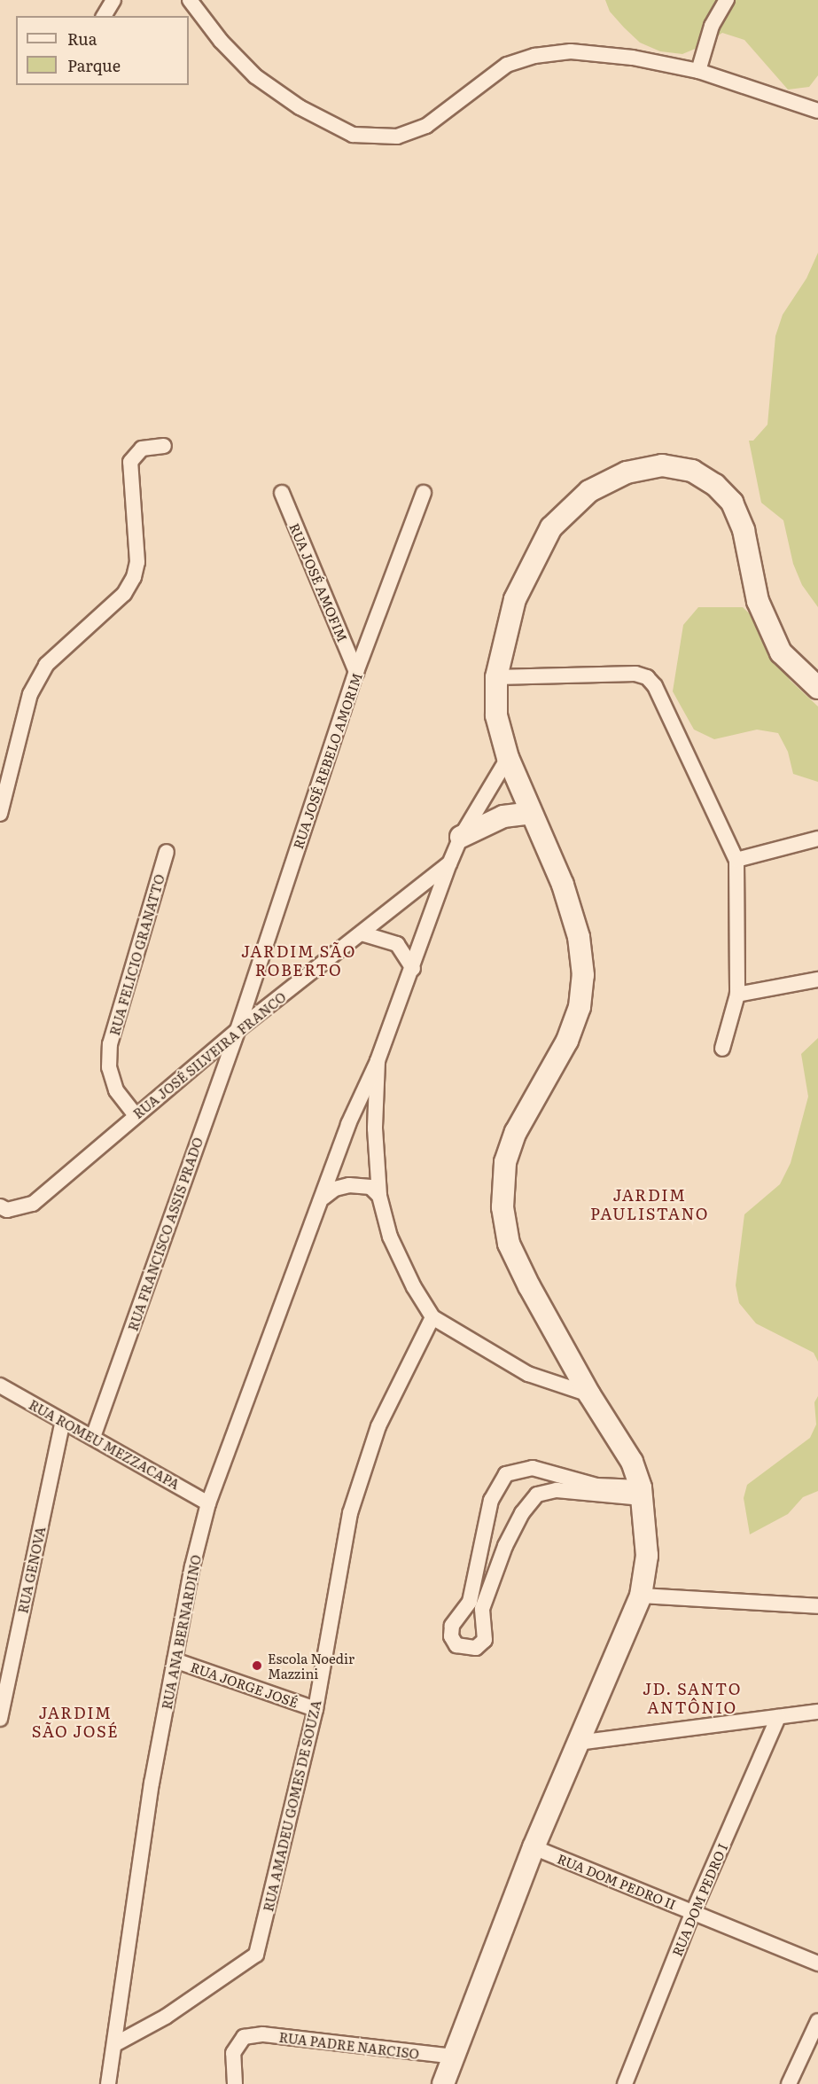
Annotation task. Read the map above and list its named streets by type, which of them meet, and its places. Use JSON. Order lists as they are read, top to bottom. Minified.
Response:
{"streets":{"street":["RUA JOSÉ AMOFIM","RUA JOSÉ REBELO AMORIM","RUA FELICIO GRANATTO","RUA JOSÉ SILVEIRA FRANCO","RUA FRANCISCO ASSIS PRADO","RUA ROMEU MEZZACAPA","RUA GENOVA","RUA ANA BERNARDINO","RUA JORGE JOSÉ","RUA AMADEU GOMES DE SOUZA","RUA DOM PEDRO II","RUA DOM PEDRO I","RUA PADRE NARCISO"]},"crossings":[["RUA JOSÉ AMOFIM","RUA JOSÉ REBELO AMORIM"],["RUA JOSÉ REBELO AMORIM","RUA JOSÉ SILVEIRA FRANCO"],["RUA JOSÉ REBELO AMORIM","RUA FRANCISCO ASSIS PRADO"],["RUA FELICIO GRANATTO","RUA JOSÉ SILVEIRA FRANCO"],["RUA JOSÉ SILVEIRA FRANCO","RUA FRANCISCO ASSIS PRADO"],["RUA FRANCISCO ASSIS PRADO","RUA ROMEU MEZZACAPA"],["RUA ROMEU MEZZACAPA","RUA GENOVA"],["RUA ROMEU MEZZACAPA","RUA ANA BERNARDINO"],["RUA ANA BERNARDINO","RUA JORGE JOSÉ"],["RUA ANA BERNARDINO","RUA AMADEU GOMES DE SOUZA"],["RUA JORGE JOSÉ","RUA AMADEU GOMES DE SOUZA"],["RUA DOM PEDRO II","RUA DOM PEDRO I"]],"districts":["JARDIM SÃO ROBERTO","JARDIM PAULISTANO","JD. SANTO ANTÔNIO","JARDIM SÃO JOSÉ"],"places":["Escola Noedir Mazzini"],"legend":["Rua","Parque"]}
